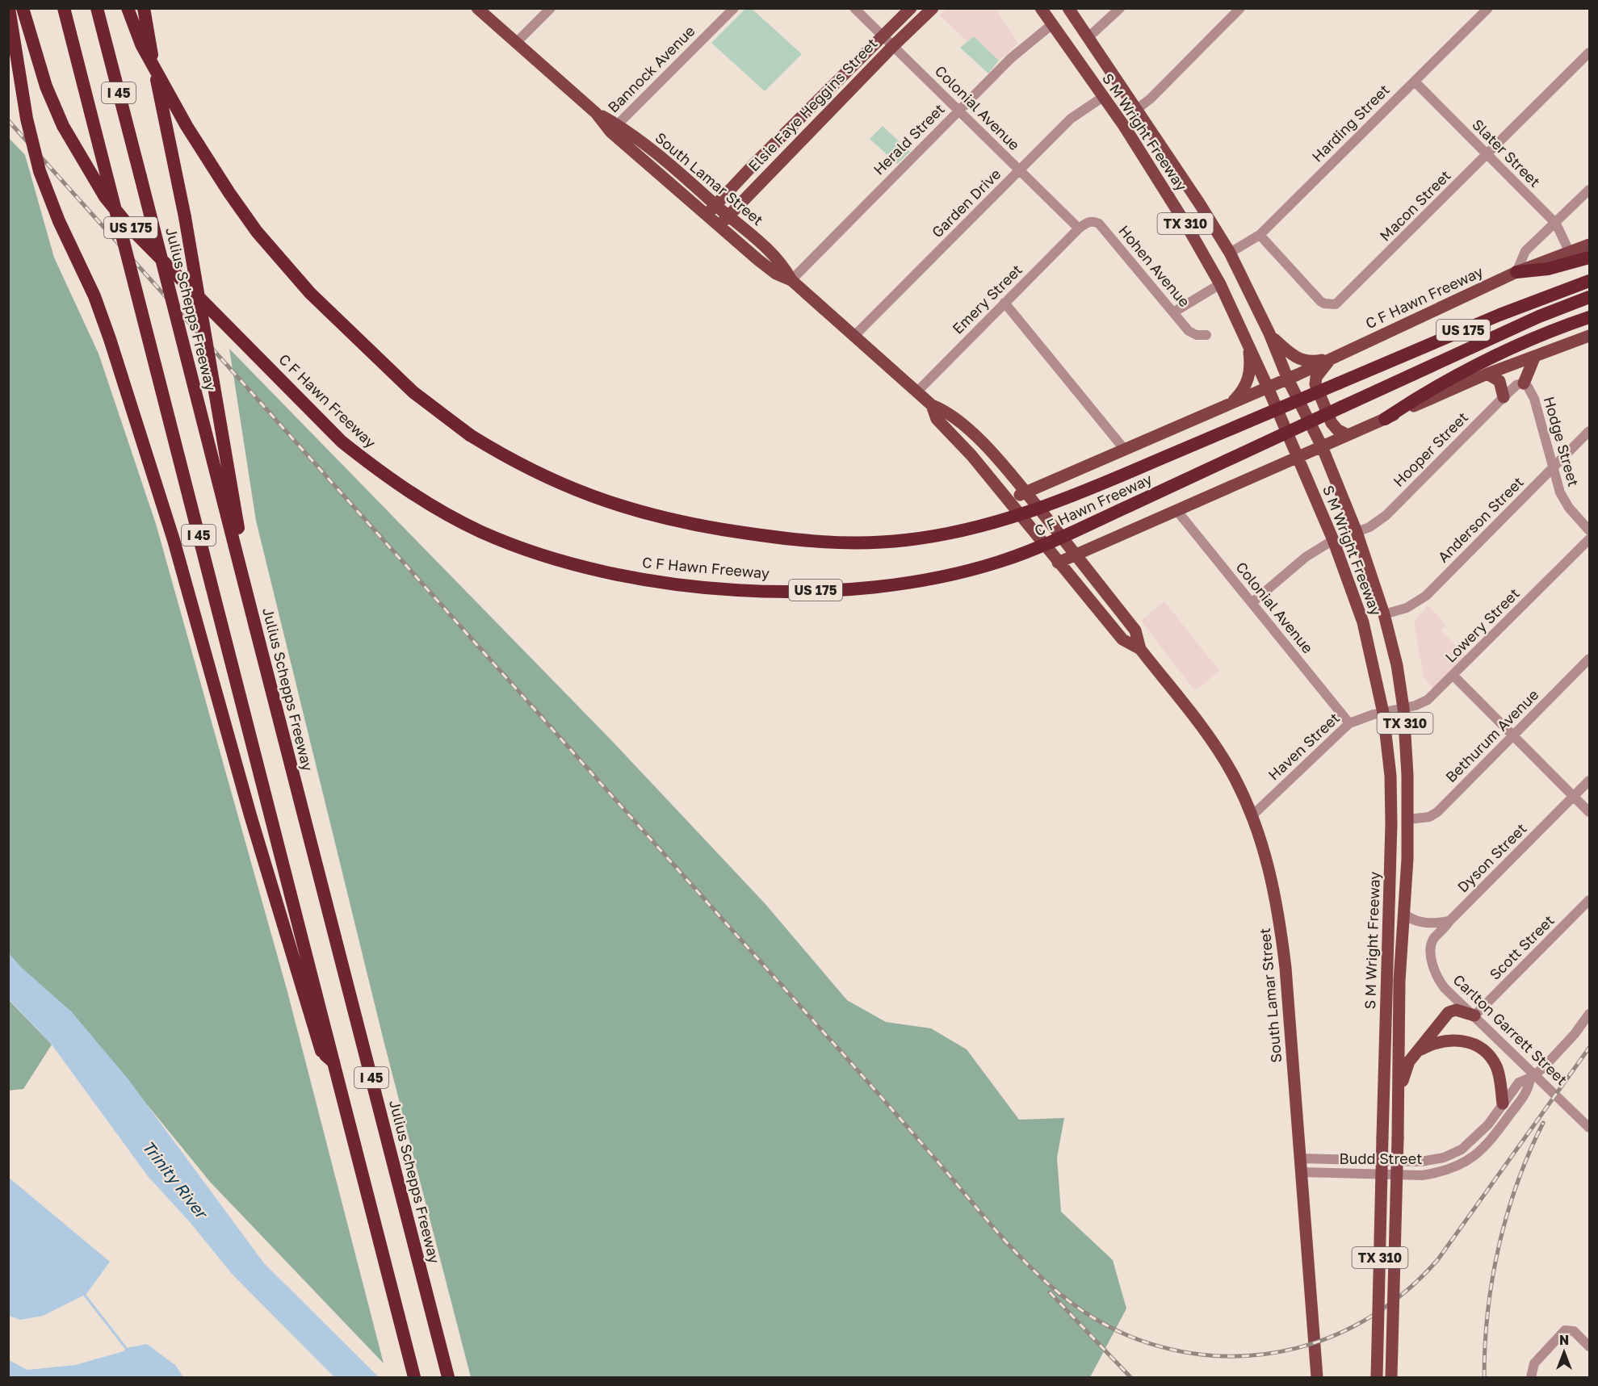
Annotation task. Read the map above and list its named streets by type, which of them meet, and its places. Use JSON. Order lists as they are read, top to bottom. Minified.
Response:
{"streets":{"highway":["I 45","US 175","C F Hawn Freeway","Julius Schepps Freeway"],"main road":["Elsie Faye Heggins Street","S M Wright Freeway","South Lamar Street","TX 310"],"street":["Bannock Avenue","Colonial Avenue","Harding Street","Herald Street","Slater Street","Garden Drive","Macon Street","Hohen Avenue","Emery Street","Hodge Street","Hooper Street","Anderson Street","Lowery Street","Bethurum Avenue","Haven Street","Dyson Street","Scott Street","Carlton Garrett Street","Budd Street"]},"crossings":[["Bannock Avenue","South Lamar Street"],["Elsie Faye Heggins Street","Colonial Avenue"],["Elsie Faye Heggins Street","South Lamar Street"],["Colonial Avenue","Herald Street"],["Colonial Avenue","Garden Drive"],["Colonial Avenue","Hohen Avenue"],["Colonial Avenue","Emery Street"],["Colonial Avenue","Haven Street"],["Harding Street","S M Wright Freeway"],["Harding Street","Slater Street"],["Harding Street","Macon Street"],["S M Wright Freeway","Herald Street"],["S M Wright Freeway","Garden Drive"],["S M Wright Freeway","C F Hawn Freeway"],["S M Wright Freeway","Hooper Street"],["S M Wright Freeway","Anderson Street"],["S M Wright Freeway","Lowery Street"],["S M Wright Freeway","Bethurum Avenue"],["S M Wright Freeway","Haven Street"],["Herald Street","South Lamar Street"],["Slater Street","Macon Street"],["Slater Street","C F Hawn Freeway"],["South Lamar Street","Garden Drive"],["South Lamar Street","C F Hawn Freeway"],["South Lamar Street","Emery Street"],["South Lamar Street","Haven Street"],["South Lamar Street","Budd Street"],["Hohen Avenue","Emery Street"],["Hodge Street","Hooper Street"],["Hodge Street","Anderson Street"],["Lowery Street","Haven Street"],["Dyson Street","Carlton Garrett Street"],["Scott Street","Carlton Garrett Street"],["Carlton Garrett Street","Budd Street"]],"water":["Trinity River"],"north":"top"}
